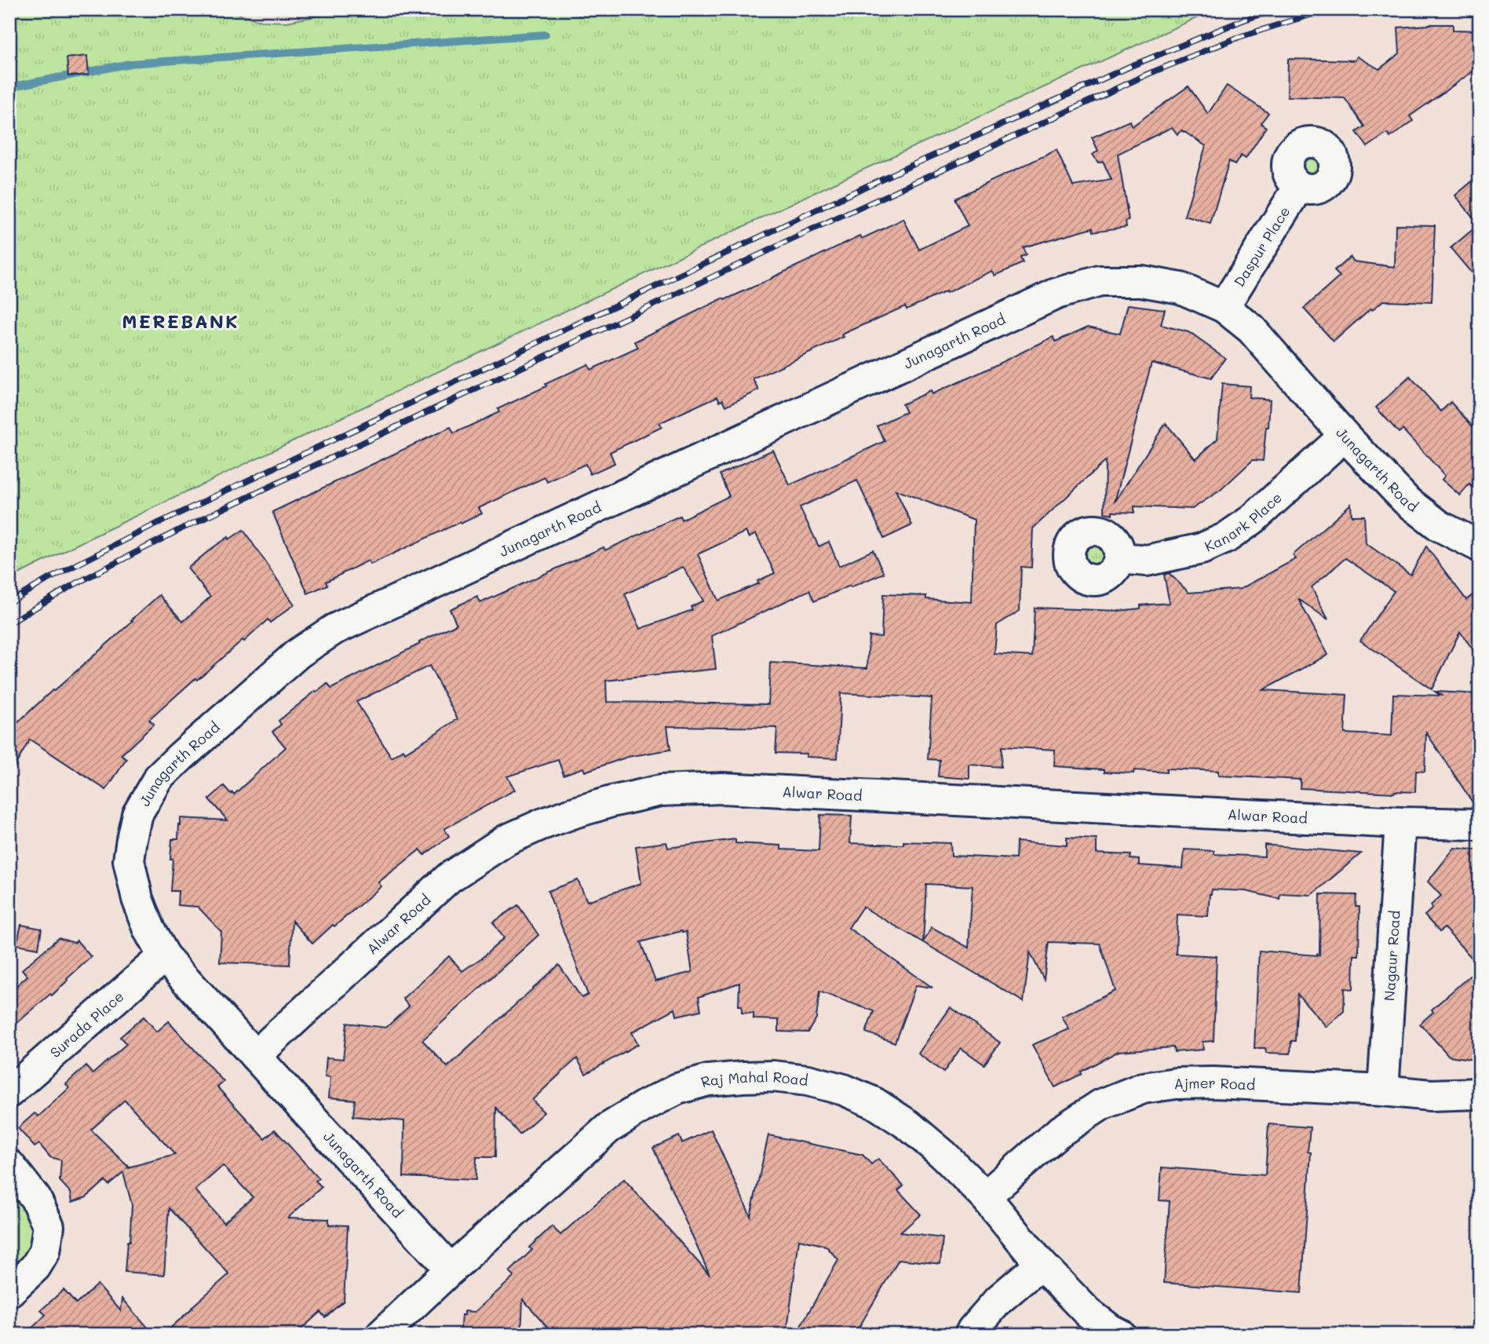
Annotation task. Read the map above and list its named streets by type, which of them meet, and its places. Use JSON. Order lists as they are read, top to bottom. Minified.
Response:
{"streets":{"street":["Daspur Place","Junagarth Road","Kanark Place","Alwar Road","Nagaur Road","Surada Place","Raj Mahal Road","Ajmer Road"]},"crossings":[["Daspur Place","Junagarth Road"],["Junagarth Road","Kanark Place"],["Junagarth Road","Alwar Road"],["Junagarth Road","Surada Place"],["Junagarth Road","Raj Mahal Road"],["Alwar Road","Nagaur Road"],["Nagaur Road","Ajmer Road"],["Raj Mahal Road","Ajmer Road"]],"districts":["MEREBANK"]}
